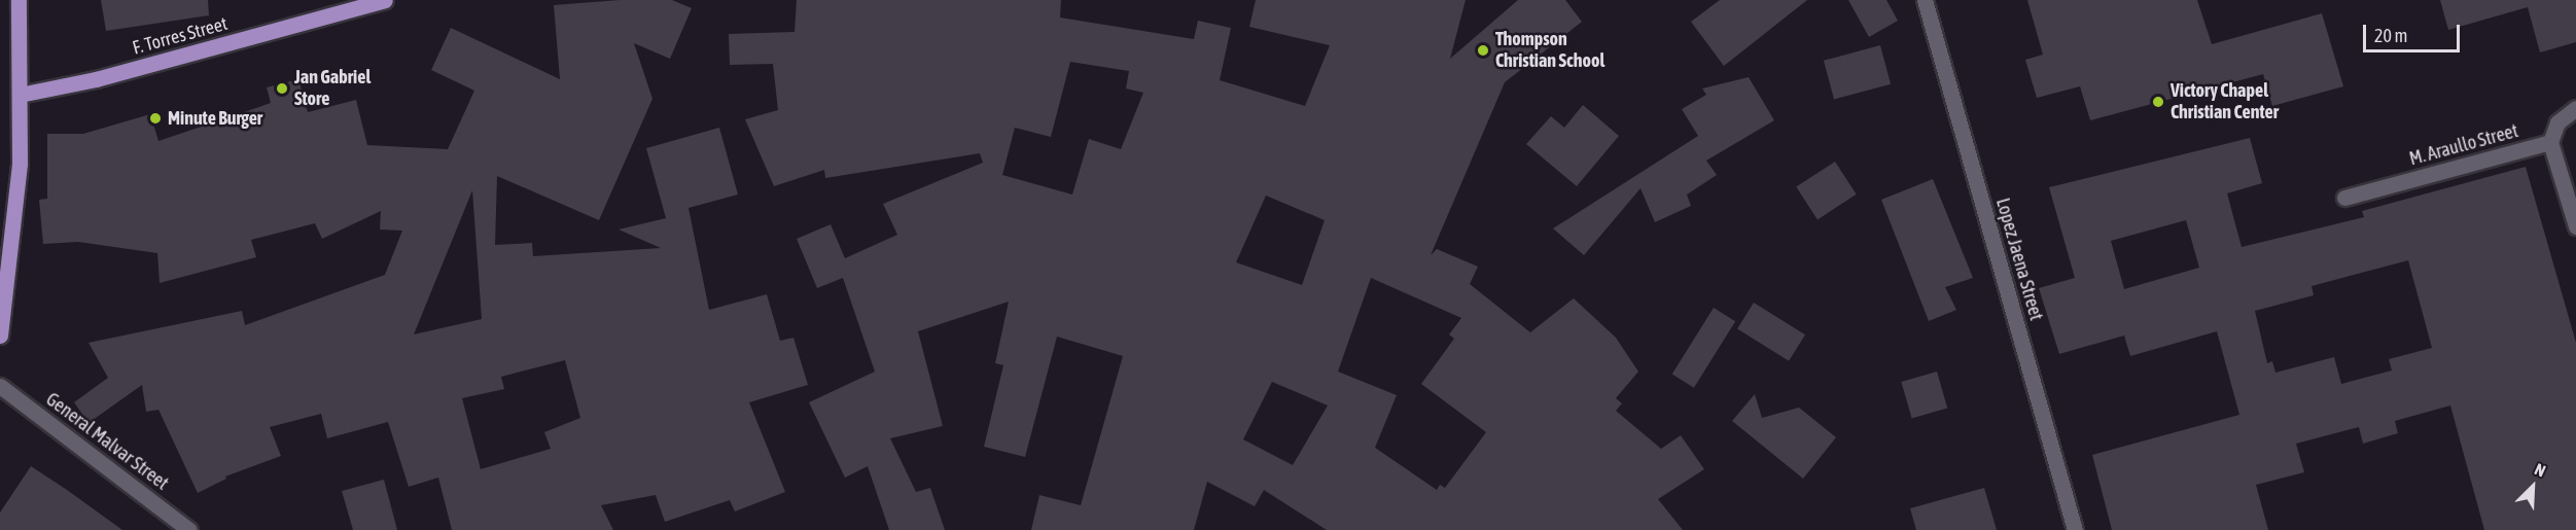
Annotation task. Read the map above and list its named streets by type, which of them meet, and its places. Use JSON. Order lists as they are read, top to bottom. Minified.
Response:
{"streets":{"main road":["F. Torres Street"],"street":["M. Araullo Street","Lopez Jaena Street","General Malvar Street"]},"places":["Thompson Christian School","Jan Gabriel Store","Victory Chapel Christian Center","Minute Burger"],"scale_bar":"20 m","north":"top right"}
